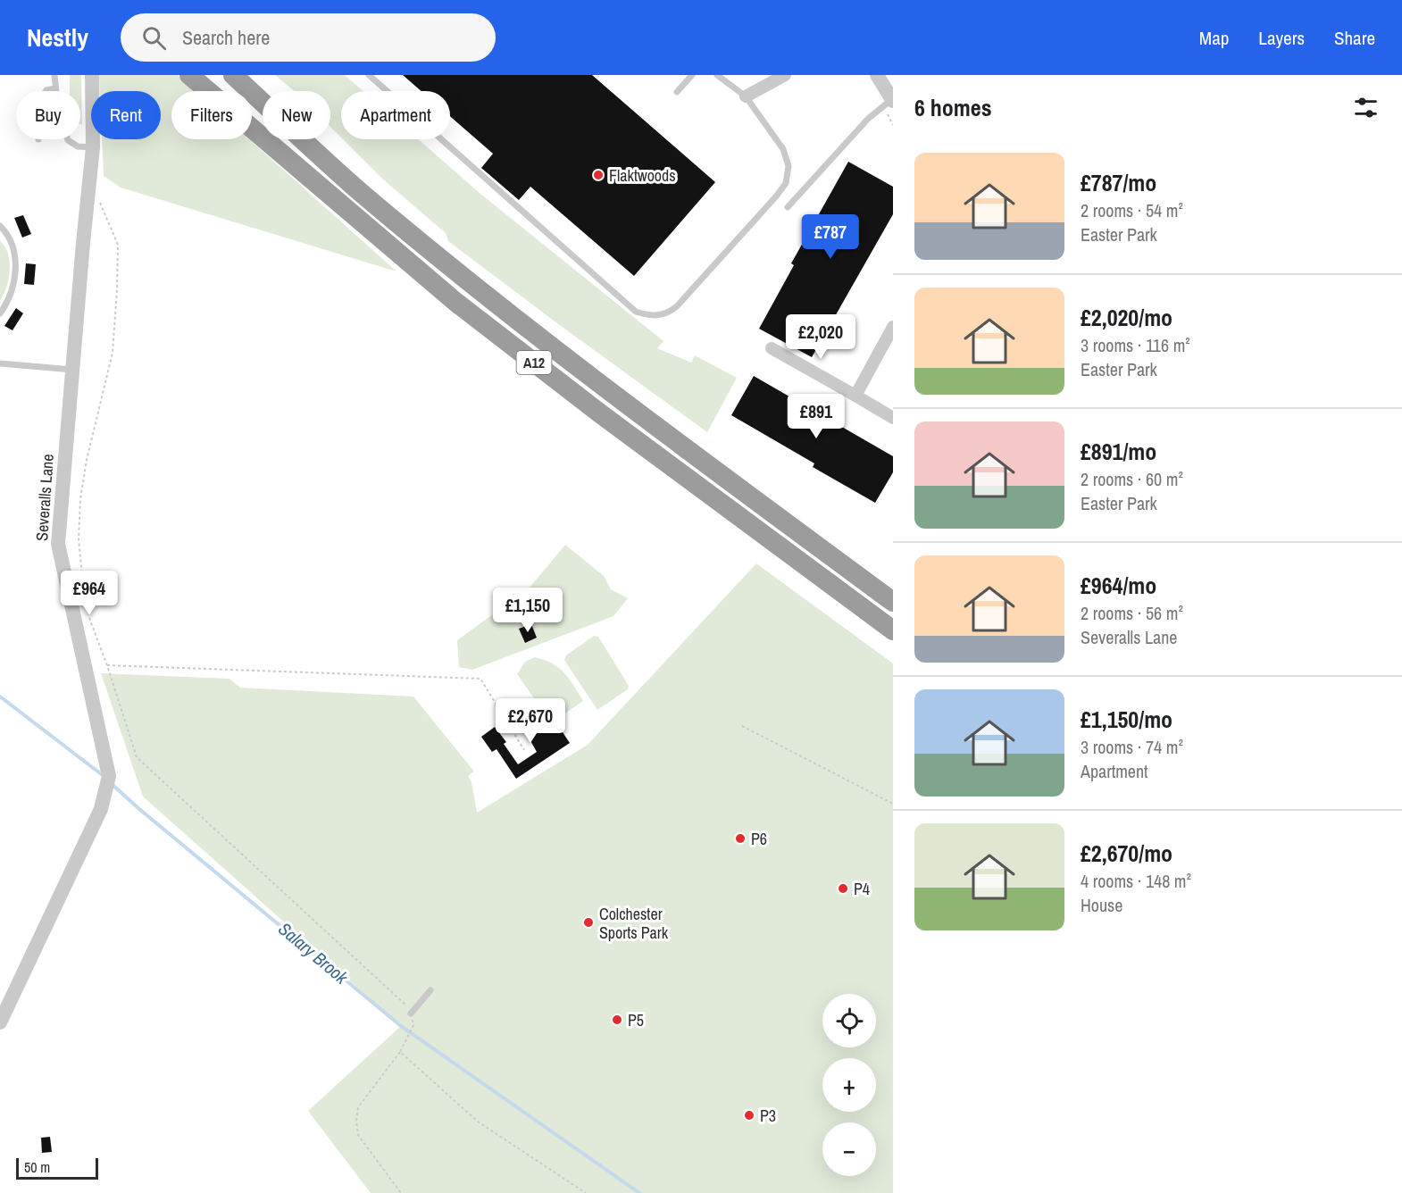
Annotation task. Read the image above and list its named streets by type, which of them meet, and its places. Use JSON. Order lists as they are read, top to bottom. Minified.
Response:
{"streets":{"highway":["A12"],"street":["Severalls Lane"]},"water":["Salary Brook"],"places":["Flaktwoods","P6","P4","Colchester Sports Park","P5","P3"],"scale_bar":"50 m","page":{"header":"Nestly","search":"Search here","nav":["Map","Layers","Share"],"heading":"6 homes","chip":["Buy","Rent","Filters","New","Apartment"],"list":[{"name":"£787/mo","note":"2 rooms · 54 m² · Easter Park"},{"name":"£2,020/mo","note":"3 rooms · 116 m² · Easter Park"},{"name":"£891/mo","note":"2 rooms · 60 m² · Easter Park"},{"name":"£964/mo","note":"2 rooms · 56 m² · Severalls Lane"},{"name":"£1,150/mo","note":"3 rooms · 74 m² · Apartment"},{"name":"£2,670/mo","note":"4 rooms · 148 m² · House"}],"price":["£787","£2,020","£891","£964","£1,150","£2,670"],"map_buttons":["+","−"],"scale":"50 m"}}
